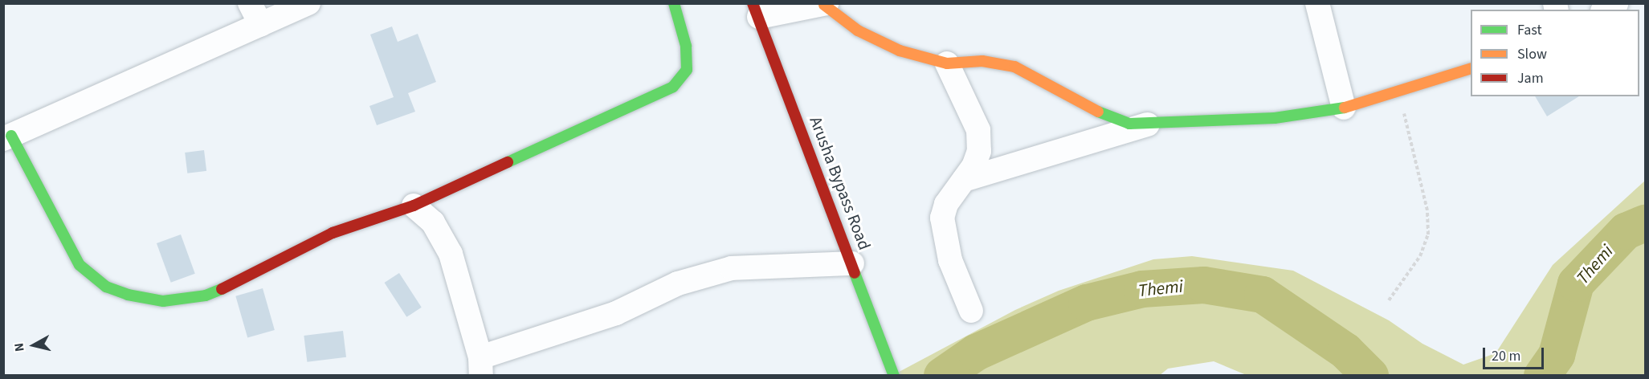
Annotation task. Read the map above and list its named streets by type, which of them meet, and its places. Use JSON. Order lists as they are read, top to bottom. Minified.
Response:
{"streets":{"street":["Arusha Bypass Road"]},"water":["Themi"],"legend":["Fast","Slow","Jam"],"scale_bar":"20 m","north":"left"}
